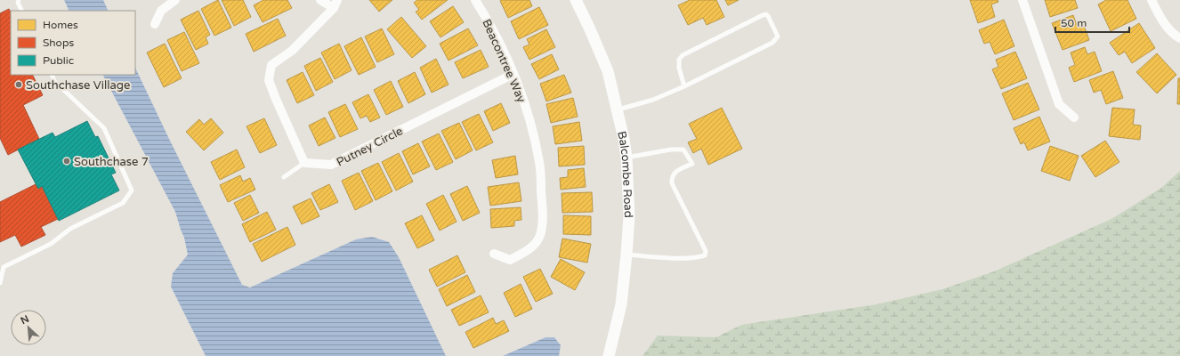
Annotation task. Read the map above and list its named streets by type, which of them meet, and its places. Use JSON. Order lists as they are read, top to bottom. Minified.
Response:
{"streets":{"street":["Beacontree Way","Putney Circle","Balcombe Road"]},"crossings":[["Beacontree Way","Putney Circle"]],"places":["Southchase Village","Southchase 7"],"legend":["Homes","Shops","Public"],"scale_bar":"50 m","north":"top left"}
